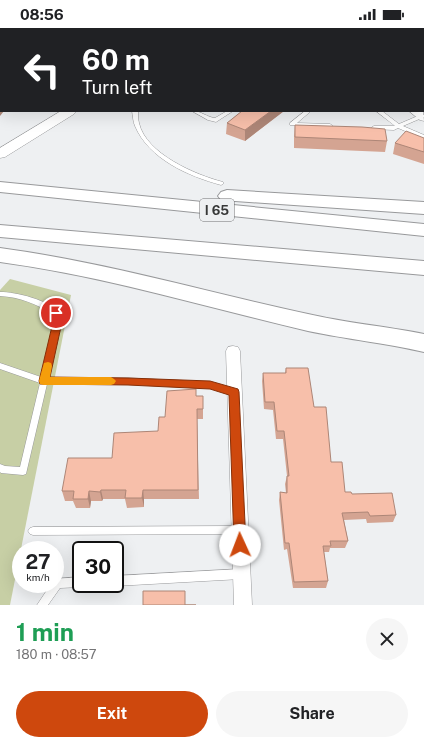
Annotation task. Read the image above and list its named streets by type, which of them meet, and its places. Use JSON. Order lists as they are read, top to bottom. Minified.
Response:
{"streets":{"highway":["I 65"]},"page":{"status":"08:56","turn":["60 m","Turn left"],"speed":"27 km/h","limit":"30","heading":["1 min","180 m · 08:57"],"buttons":["Exit","Share"]}}
